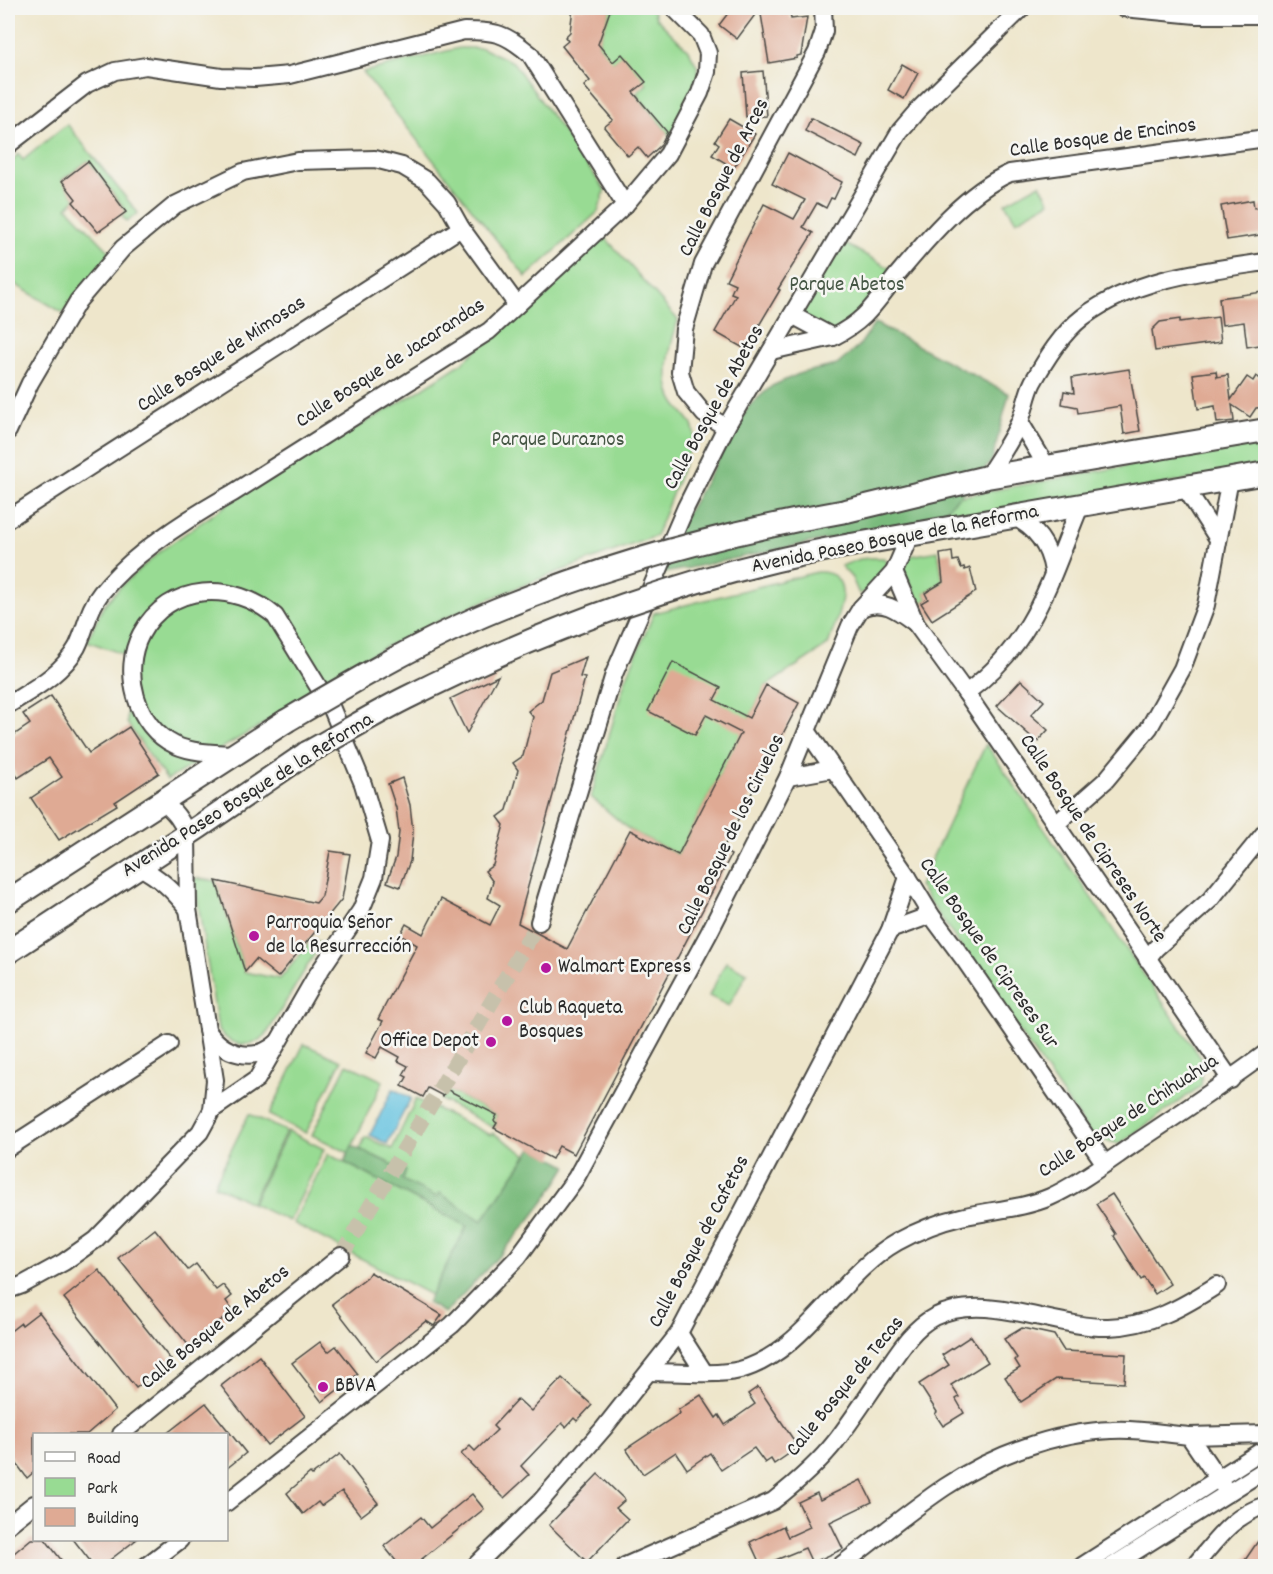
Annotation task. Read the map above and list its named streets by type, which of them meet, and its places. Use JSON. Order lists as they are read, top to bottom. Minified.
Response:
{"streets":{"main road":["Avenida Paseo Bosque de la Reforma"],"street":["Calle Bosque de Encinos","Calle Bosque de Arces","Calle Bosque de Mimosas","Calle Bosque de Jacarandas","Calle Bosque de Abetos","Calle Bosque de los Ciruelos","Calle Bosque de Cipreses Norte","Calle Bosque de Cipreses Sur","Calle Bosque de Chihuahua","Calle Bosque de Cafetos","Calle Bosque de Tecas"]},"crossings":[["Calle Bosque de Encinos","Calle Bosque de Abetos"],["Calle Bosque de Arces","Calle Bosque de Abetos"],["Avenida Paseo Bosque de la Reforma","Calle Bosque de los Ciruelos"],["Avenida Paseo Bosque de la Reforma","Calle Bosque de Cipreses Norte"],["Calle Bosque de los Ciruelos","Calle Bosque de Cipreses Norte"],["Calle Bosque de los Ciruelos","Calle Bosque de Cipreses Sur"],["Calle Bosque de Cipreses Norte","Calle Bosque de Chihuahua"],["Calle Bosque de Cipreses Sur","Calle Bosque de Chihuahua"],["Calle Bosque de Cipreses Sur","Calle Bosque de Cafetos"],["Calle Bosque de Chihuahua","Calle Bosque de Cafetos"]],"parks":["Parque Abetos","Parque Duraznos"],"places":["Parroquia Señor de la Resurrección","Walmart Express","Club Raqueta Bosques","Office Depot","BBVA"],"legend":["Road","Park","Building"]}
